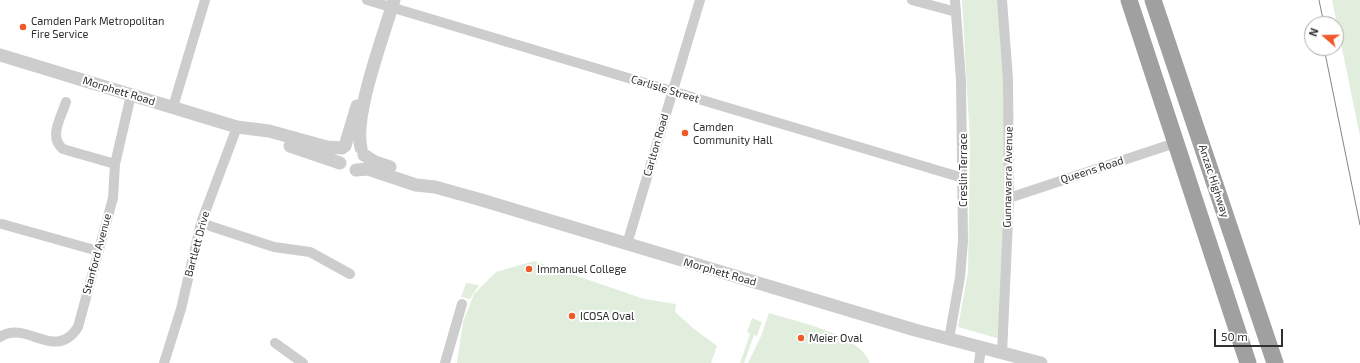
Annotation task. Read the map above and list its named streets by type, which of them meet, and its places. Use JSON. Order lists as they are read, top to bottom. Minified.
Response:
{"streets":{"highway":["Anzac Highway"],"street":["Carlisle Street","Morphett Road","Carlton Road","Creslin Terrace","Queens Road","Gunnawarra Avenue","Bartlett Drive","Stanford Avenue"]},"crossings":[["Carlisle Street","Carlton Road"],["Carlisle Street","Creslin Terrace"],["Morphett Road","Carlton Road"],["Morphett Road","Creslin Terrace"],["Morphett Road","Gunnawarra Avenue"],["Morphett Road","Bartlett Drive"],["Morphett Road","Stanford Avenue"],["Queens Road","Gunnawarra Avenue"]],"places":["Camden Park Metropolitan Fire Service","Camden Community Hall","Immanuel College","ICOSA Oval","Meier Oval"],"scale_bar":"50 m","north":"left"}
